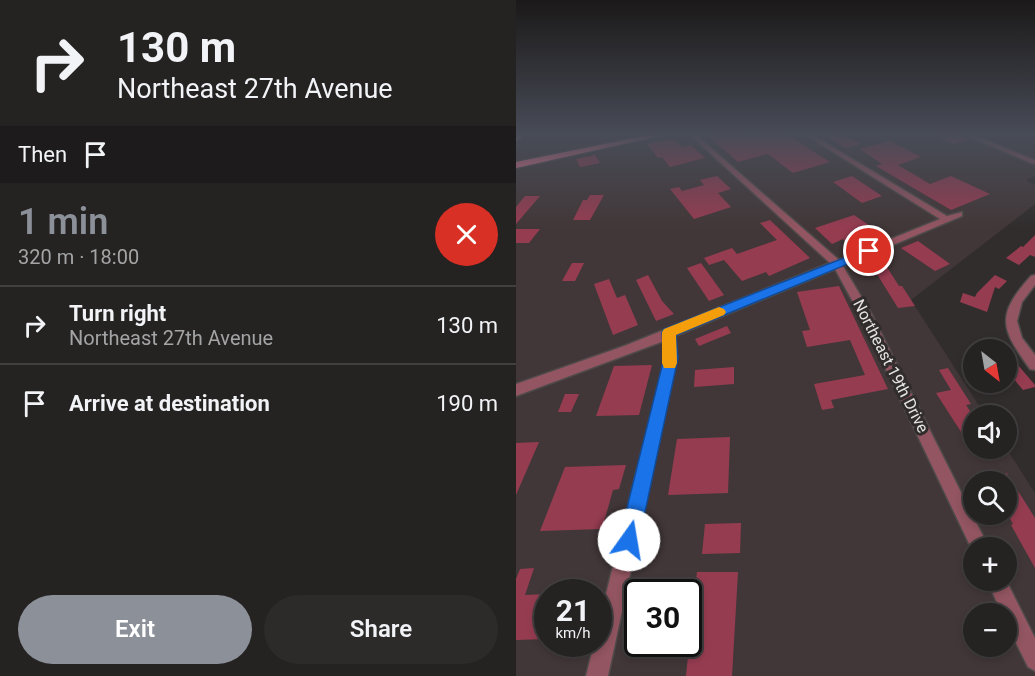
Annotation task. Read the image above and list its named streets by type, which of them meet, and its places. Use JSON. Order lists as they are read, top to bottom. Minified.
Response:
{"streets":{"street":["Northeast 19th Drive"]},"north":"bottom right","page":{"turn":["130 m","Northeast 27th Avenue"],"then":"Then","heading":["1 min","320 m · 18:00"],"list":[{"name":"Turn right","note":"Northeast 27th Avenue","value":"130 m"},{"name":"Arrive at destination","value":"190 m"}],"map_buttons":["+","−"],"speed":"21 km/h","limit":"30","buttons":["Exit","Share"]}}
